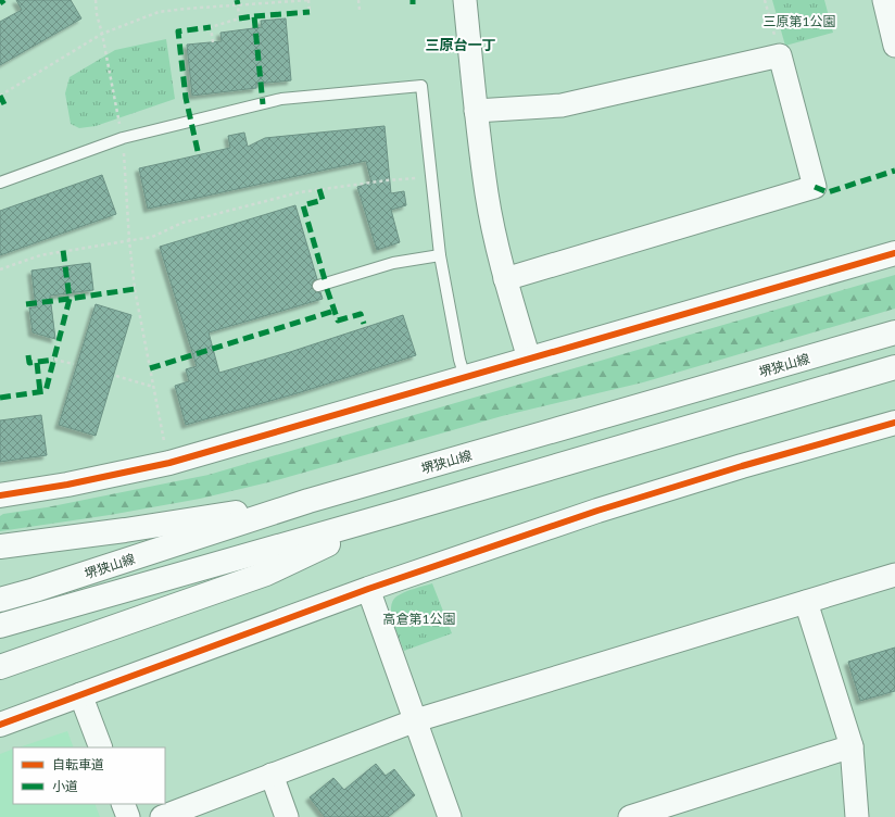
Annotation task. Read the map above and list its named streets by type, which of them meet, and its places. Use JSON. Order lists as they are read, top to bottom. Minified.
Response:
{"streets":{"main road":["堺狭山線"]},"districts":["三原台一丁"],"parks":["三原第1公園","高倉第1公園"],"legend":["自転車道","小道"]}
